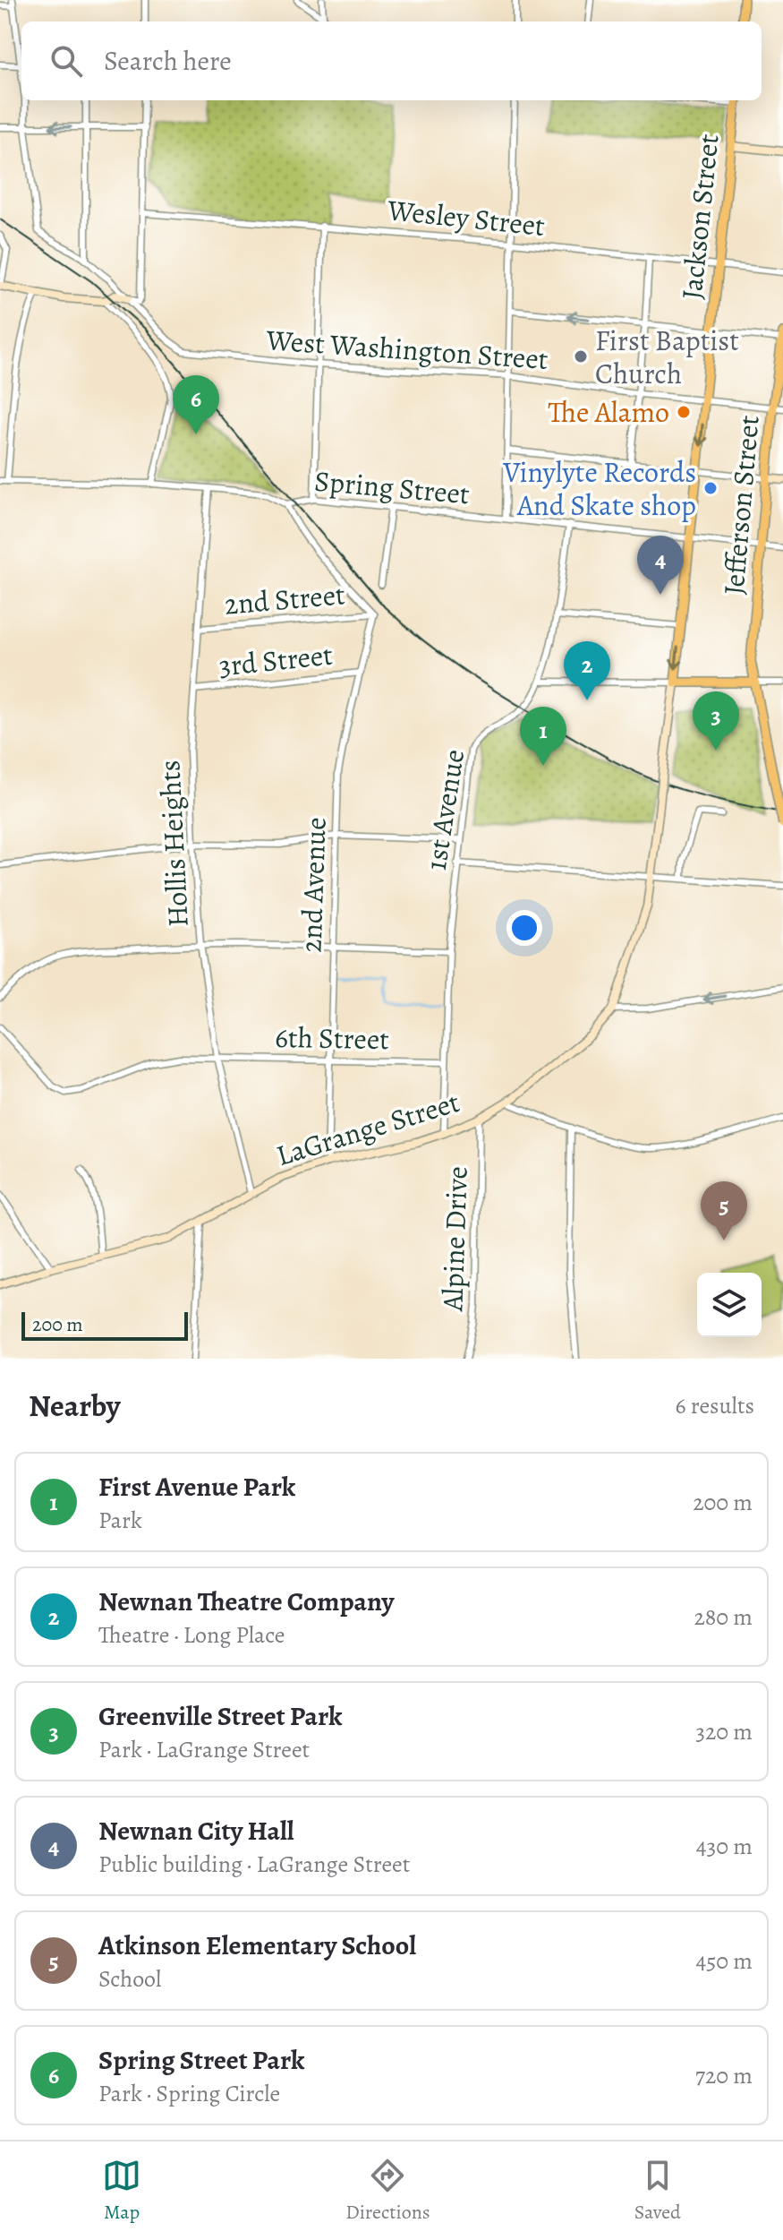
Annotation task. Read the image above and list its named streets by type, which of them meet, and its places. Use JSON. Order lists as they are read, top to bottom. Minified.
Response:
{"streets":{"main road":["Jackson Street","Jefferson Street","LaGrange Street"],"street":["Wesley Street","West Washington Street","Spring Street","2nd Street","3rd Street","1st Avenue","Hollis Heights","2nd Avenue","6th Street","Alpine Drive"]},"crossings":[["Jackson Street","Wesley Street"],["Jackson Street","West Washington Street"],["Jackson Street","LaGrange Street"],["West Washington Street","Jefferson Street"],["Spring Street","Jefferson Street"],["Spring Street","1st Avenue"],["Spring Street","Hollis Heights"],["Spring Street","LaGrange Street"],["2nd Street","Hollis Heights"],["2nd Street","2nd Avenue"],["3rd Street","Hollis Heights"],["3rd Street","2nd Avenue"],["1st Avenue","6th Street"],["1st Avenue","LaGrange Street"],["Hollis Heights","6th Street"],["Hollis Heights","LaGrange Street"],["2nd Avenue","6th Street"],["2nd Avenue","LaGrange Street"],["LaGrange Street","Alpine Drive"]],"places":["First Baptist Church","The Alamo","Vinylyte Records And Skate shop"],"scale_bar":"200 m","page":{"search":"Search here","pins":["6","4","2","3","1","5"],"scale":"200 m","heading":["Nearby","6 results"],"list":[{"mark":"1","name":"First Avenue Park","note":"Park","value":"200 m"},{"mark":"2","name":"Newnan Theatre Company","note":"Theatre · Long Place","value":"280 m"},{"mark":"3","name":"Greenville Street Park","note":"Park · LaGrange Street","value":"320 m"},{"mark":"4","name":"Newnan City Hall","note":"Public building · LaGrange Street","value":"430 m"},{"mark":"5","name":"Atkinson Elementary School","note":"School","value":"450 m"},{"mark":"6","name":"Spring Street Park","note":"Park · Spring Circle","value":"720 m"}],"nav":["Map","Directions","Saved"]}}
